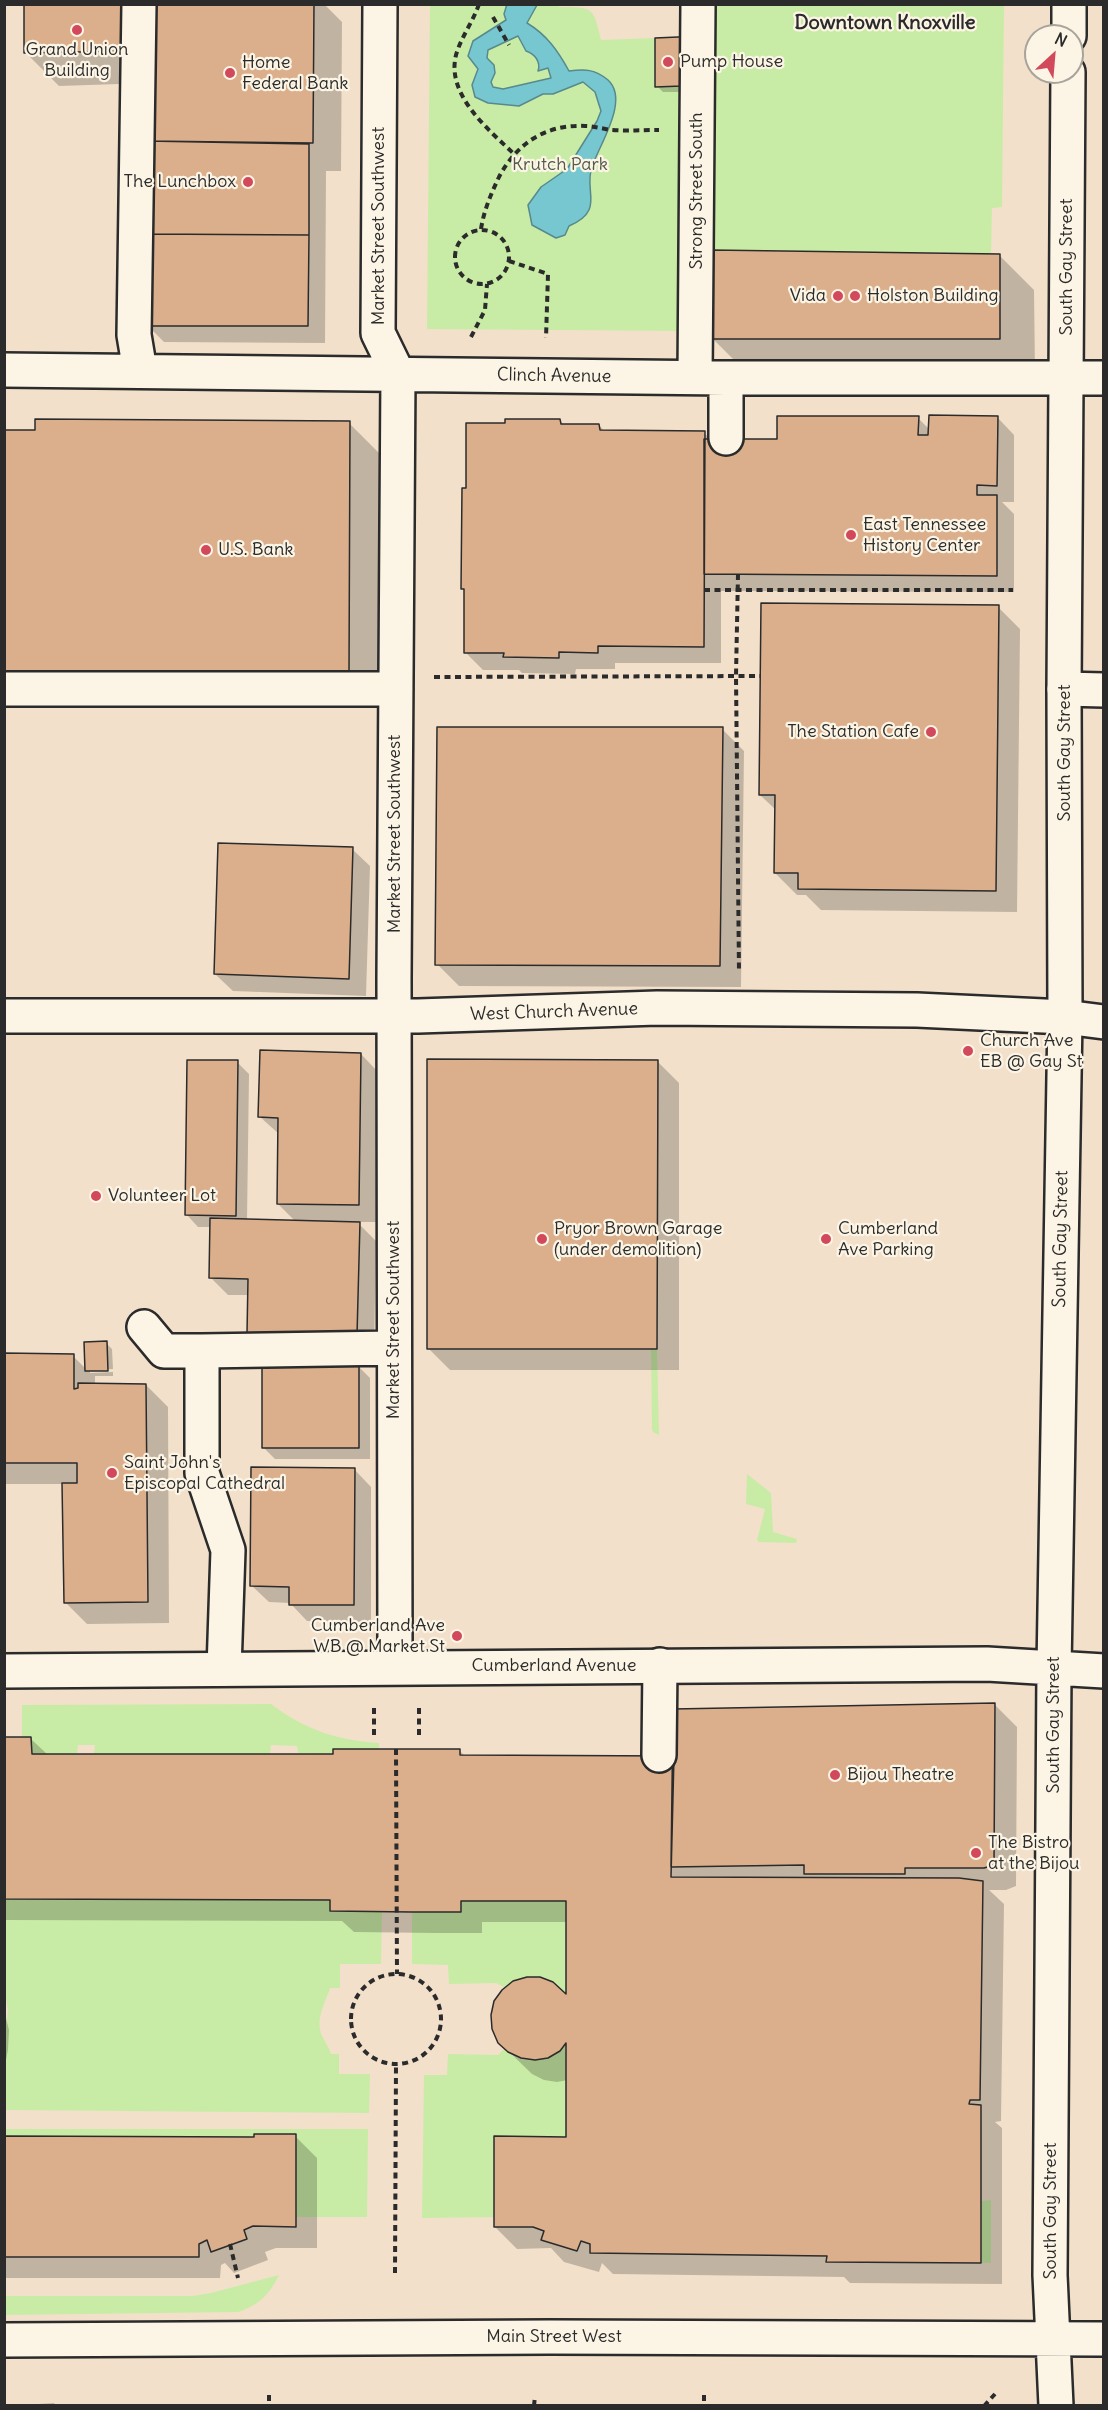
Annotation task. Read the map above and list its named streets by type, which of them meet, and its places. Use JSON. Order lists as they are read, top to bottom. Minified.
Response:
{"streets":{"main road":["Strong Street South","Market Street Southwest","South Gay Street","Clinch Avenue","West Church Avenue","Cumberland Avenue","Main Street West"]},"crossings":[["Strong Street South","Clinch Avenue"],["Market Street Southwest","Clinch Avenue"],["Market Street Southwest","West Church Avenue"],["Market Street Southwest","Cumberland Avenue"],["South Gay Street","Clinch Avenue"],["South Gay Street","West Church Avenue"],["South Gay Street","Cumberland Avenue"],["South Gay Street","Main Street West"]],"districts":["Downtown Knoxville"],"parks":["Krutch Park"],"places":["Grand Union Building","Pump House","Home Federal Bank","The Lunchbox","Vida","Holston Building","East Tennessee History Center","U.S. Bank","The Station Cafe","Church Ave EB @ Gay St","Volunteer Lot","Pryor Brown Garage (under demolition)","Cumberland Ave Parking","Saint John's Episcopal Cathedral","Cumberland Ave WB @ Market St","Bijou Theatre","The Bistro at the Bijou"],"north":"top right"}
